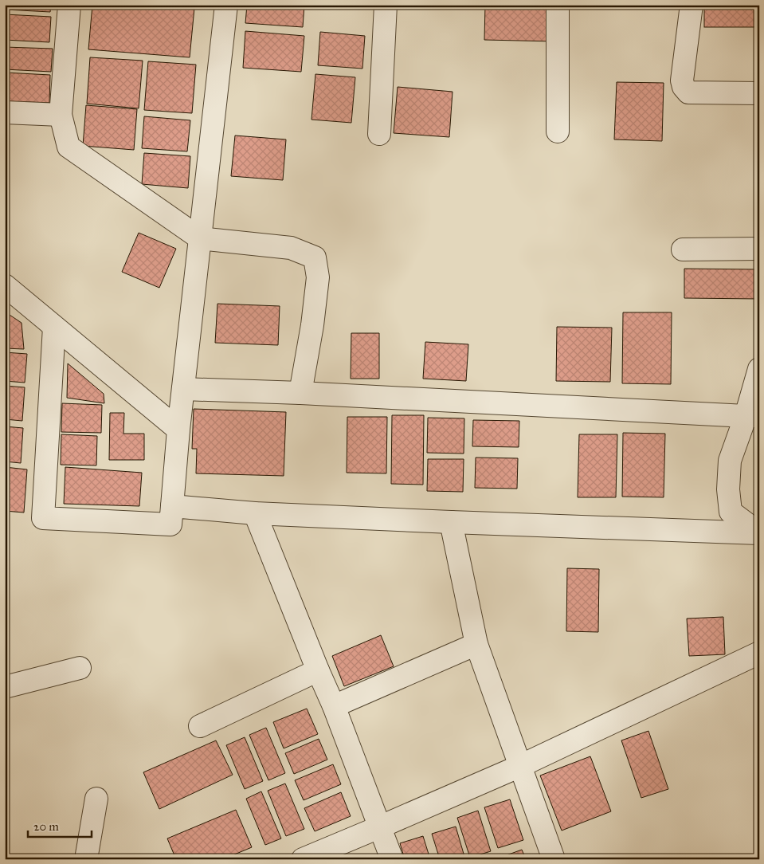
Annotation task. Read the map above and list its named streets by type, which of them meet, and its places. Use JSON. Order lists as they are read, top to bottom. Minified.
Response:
{"scale_bar":"20 m"}
